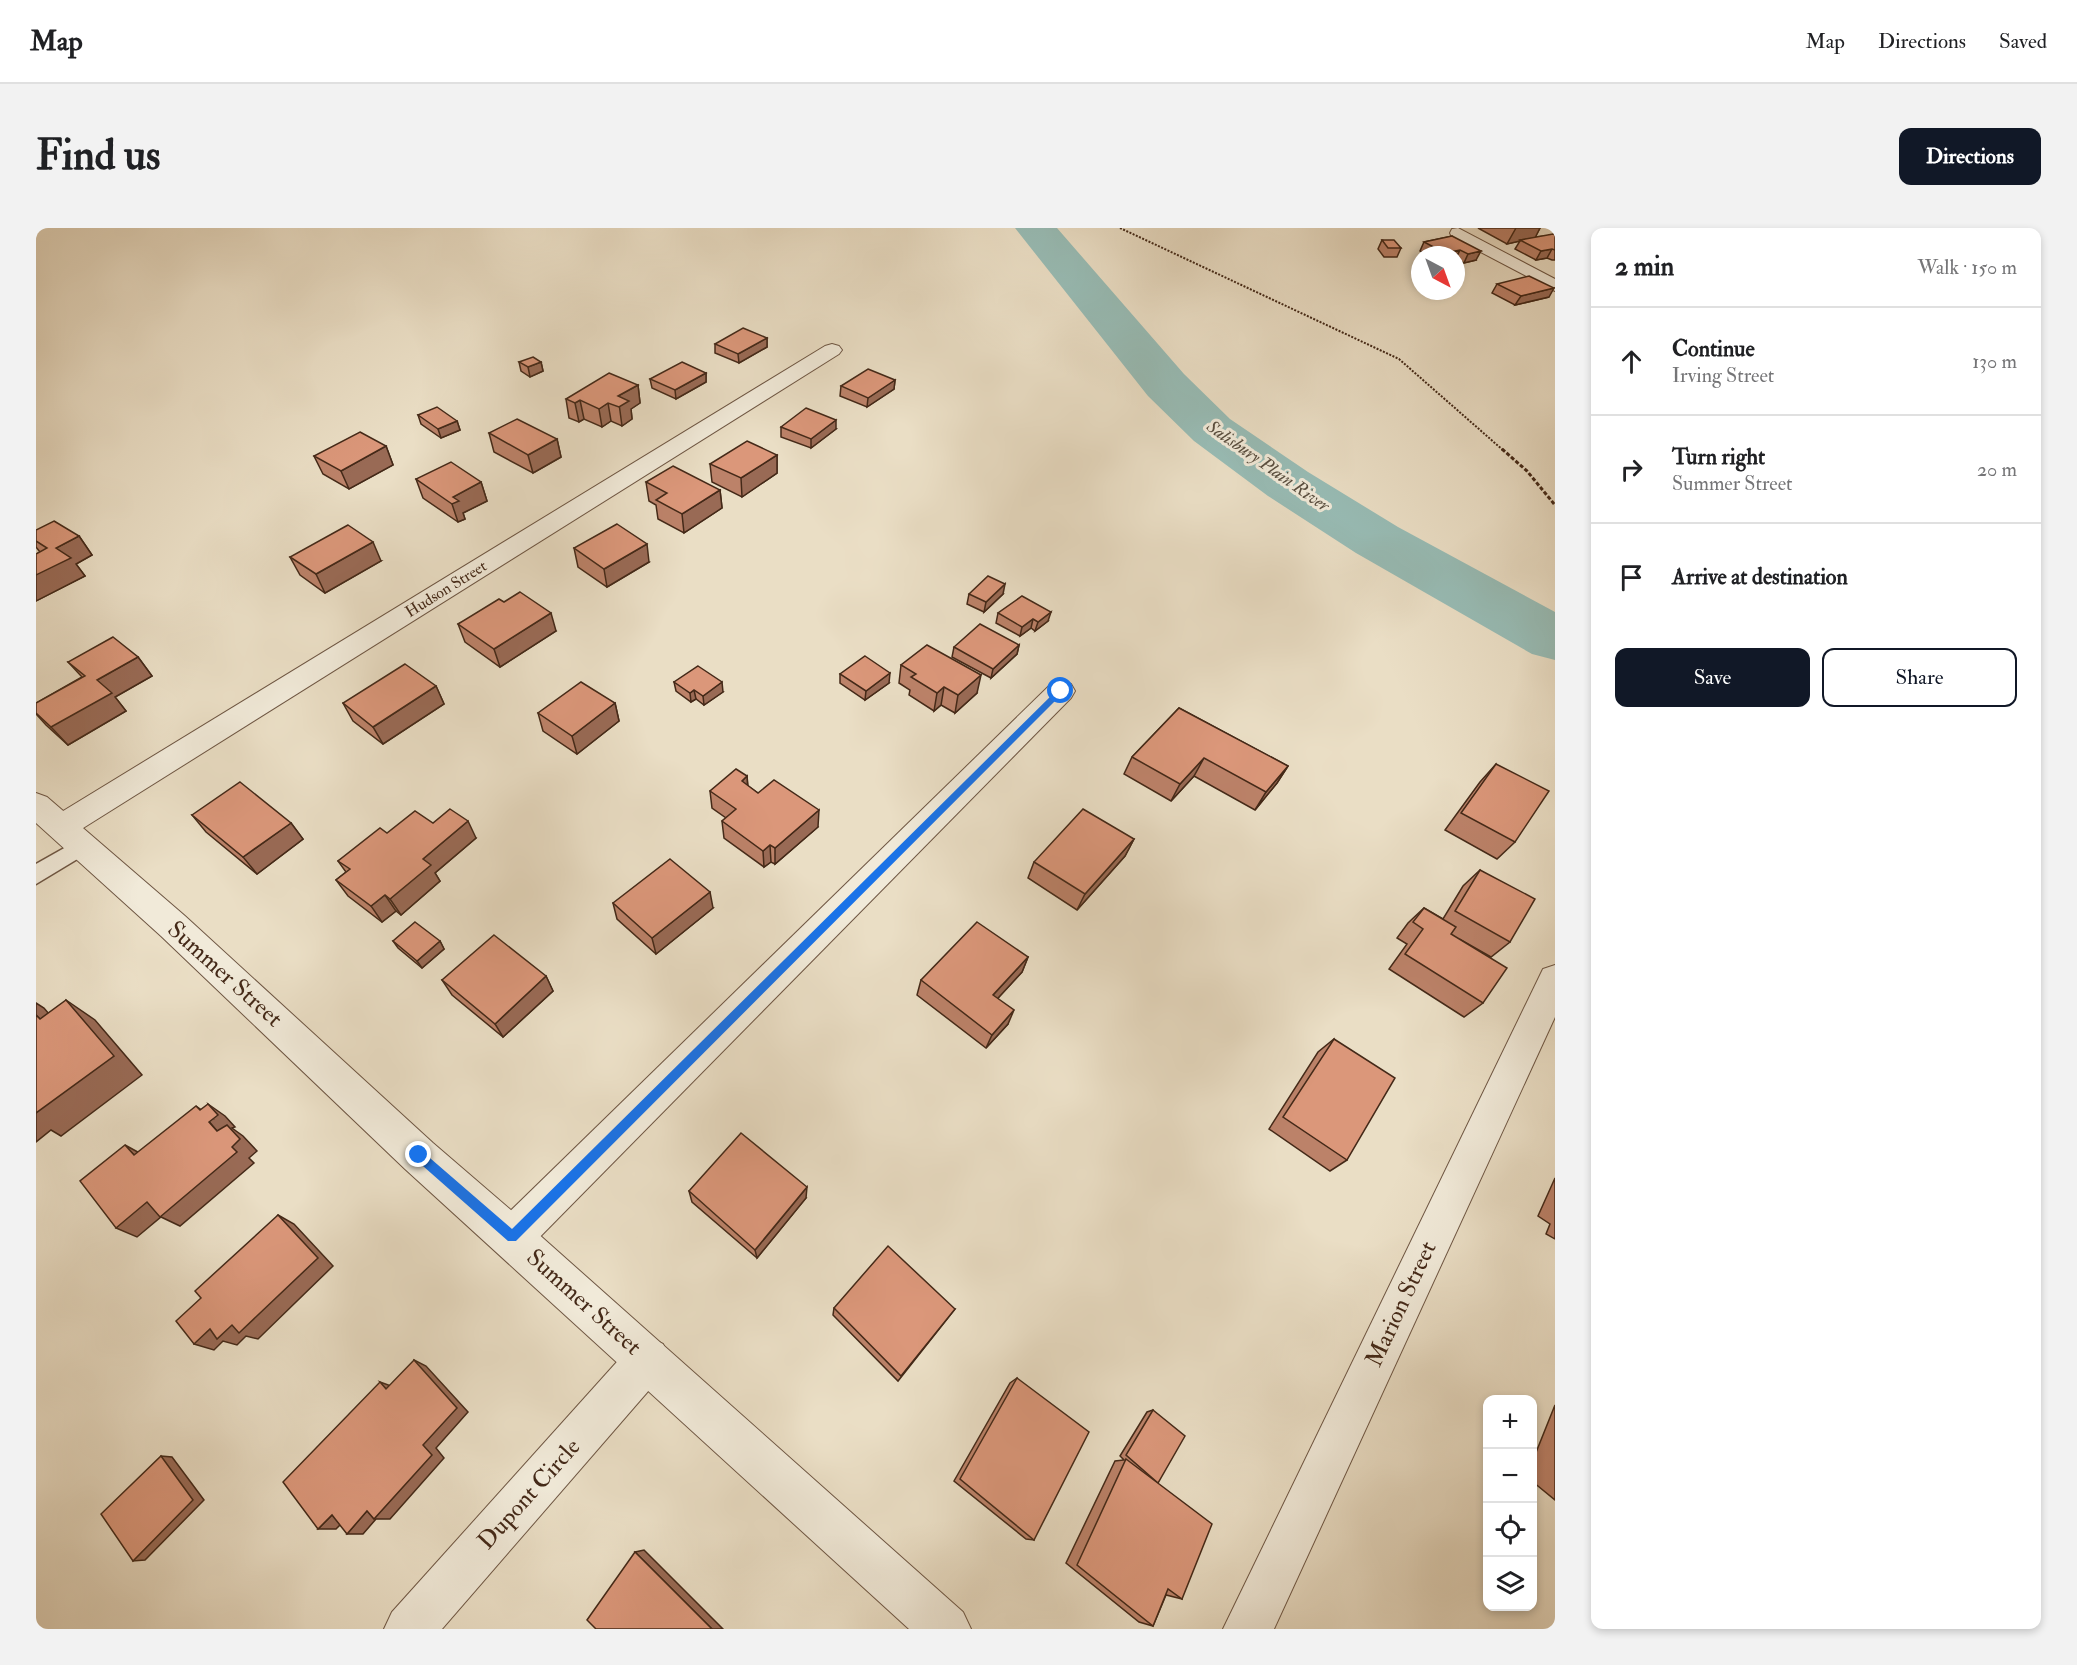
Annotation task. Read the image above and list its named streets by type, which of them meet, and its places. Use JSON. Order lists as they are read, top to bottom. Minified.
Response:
{"streets":{"street":["Hudson Street","Summer Street","Marion Street","Dupont Circle"]},"crossings":[["Hudson Street","Summer Street"],["Summer Street","Dupont Circle"]],"water":["Salisbury Plain River"],"north":"bottom right","page":{"header":"Map","nav":["Map","Directions","Saved"],"buttons":["Directions",["Save","Share"]],"title":"Find us","heading":["2 min","Walk · 150 m"],"list":[["Continue","Irving Street","130 m"],["Turn right","Summer Street","20 m"],"Arrive at destination"],"map_buttons":["+","−"]}}
